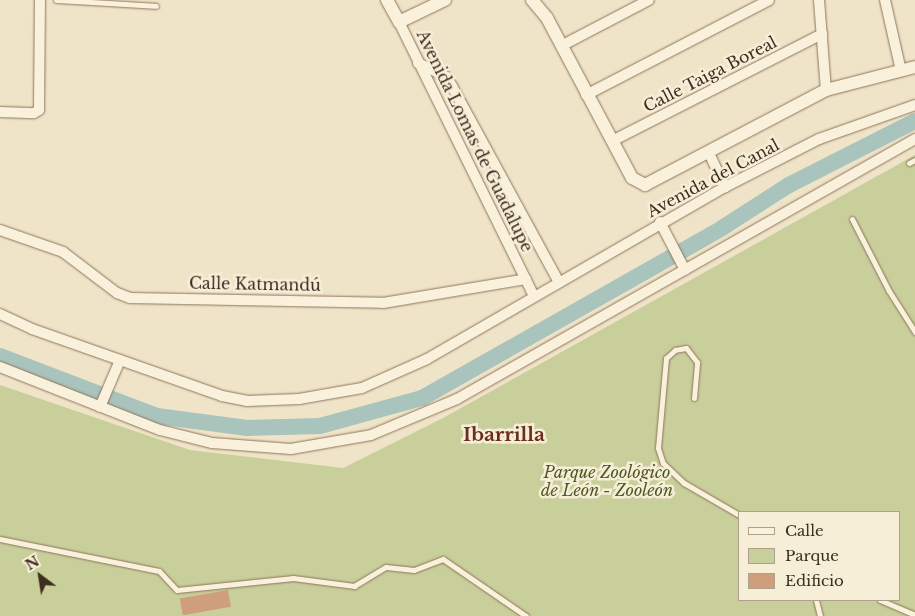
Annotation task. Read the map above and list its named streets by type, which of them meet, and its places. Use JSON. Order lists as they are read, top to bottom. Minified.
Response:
{"streets":{"street":["Calle Taiga Boreal","Avenida Lomas de Guadalupe","Avenida del Canal","Calle Katmandú"]},"crossings":[["Avenida Lomas de Guadalupe","Avenida del Canal"],["Avenida Lomas de Guadalupe","Calle Katmandú"]],"districts":["Ibarrilla"],"parks":["Parque Zoológico de León - Zooleón"],"legend":["Calle","Parque","Edificio"],"north":"top left"}
